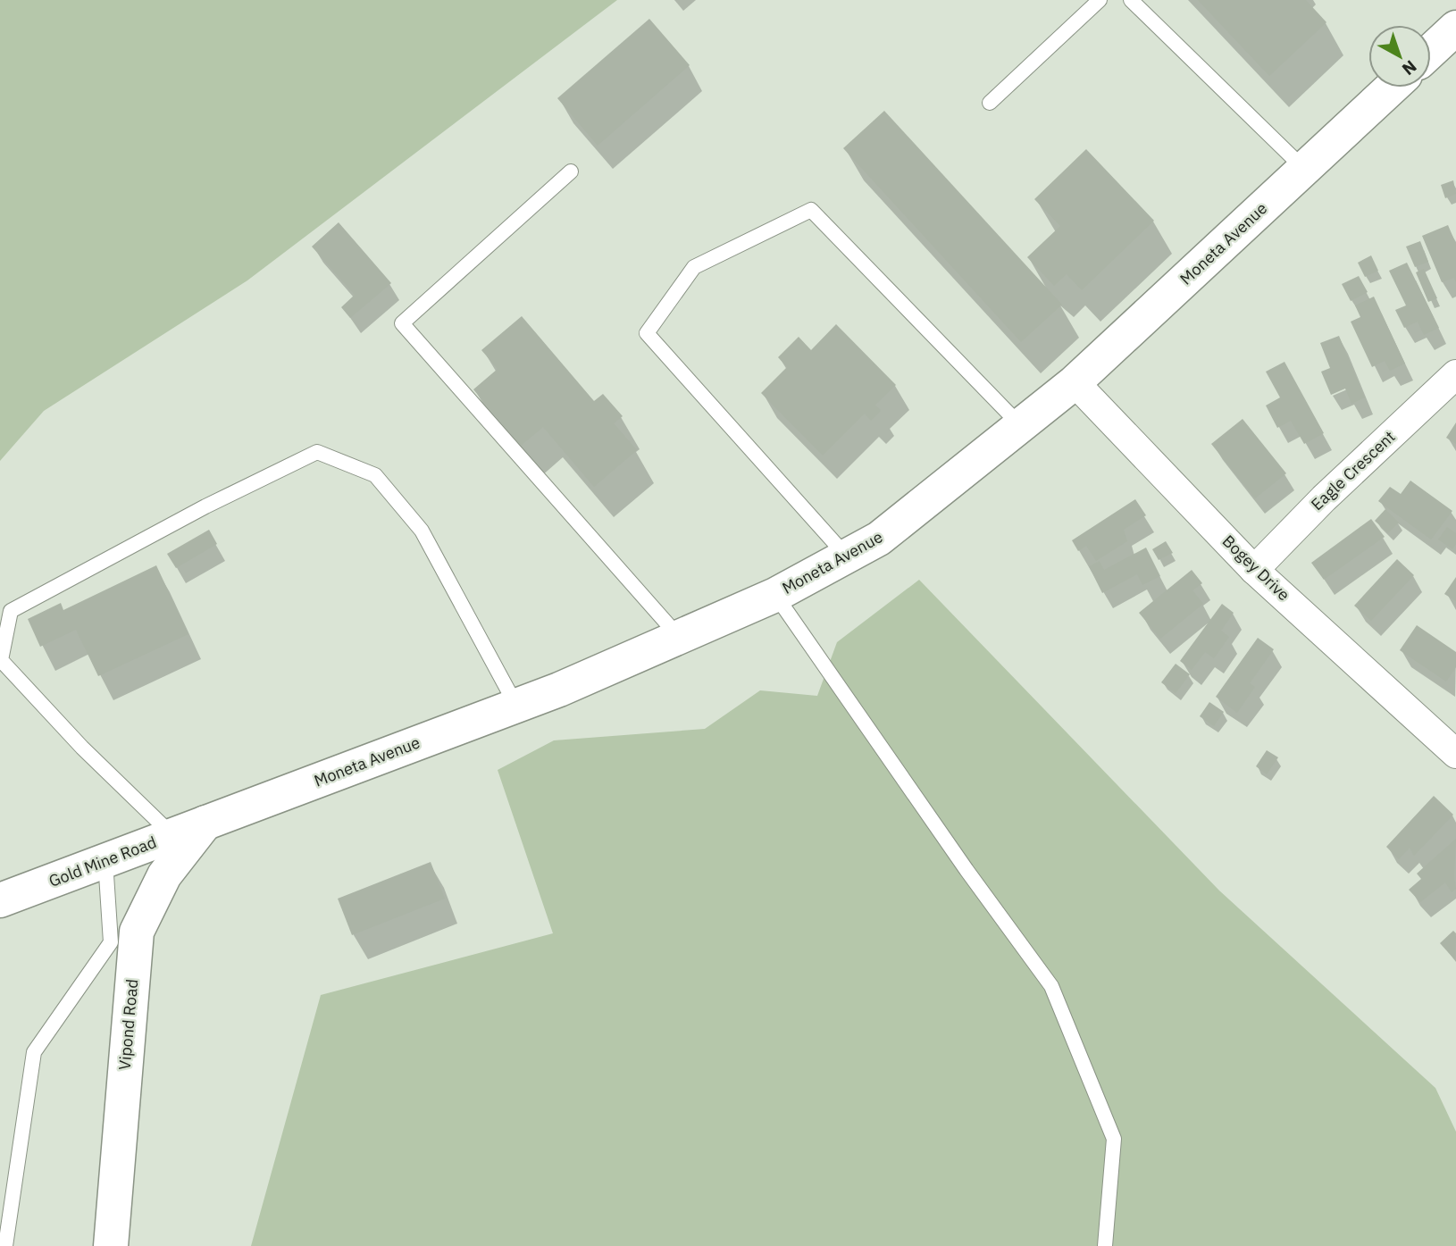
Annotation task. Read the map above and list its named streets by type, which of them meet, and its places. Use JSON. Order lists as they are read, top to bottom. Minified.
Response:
{"streets":{"street":["Moneta Avenue","Eagle Crescent","Bogey Drive","Gold Mine Road","Vipond Road"]},"crossings":[["Moneta Avenue","Bogey Drive"],["Moneta Avenue","Gold Mine Road"],["Moneta Avenue","Vipond Road"],["Eagle Crescent","Bogey Drive"],["Gold Mine Road","Vipond Road"]],"north":"bottom right"}
